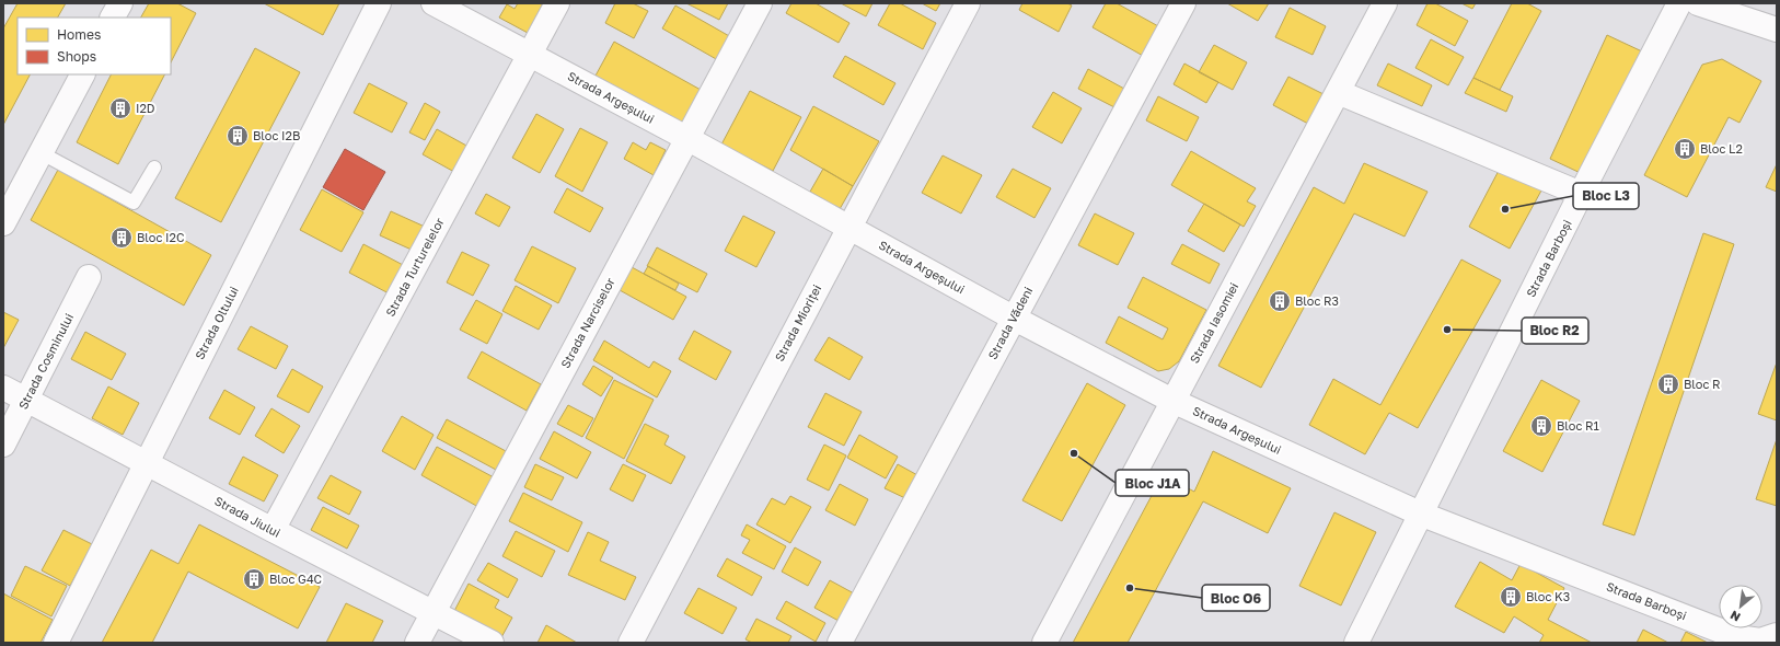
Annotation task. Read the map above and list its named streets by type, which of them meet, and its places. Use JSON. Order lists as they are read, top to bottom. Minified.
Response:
{"streets":{"street":["Strada Argeșului","Strada Barboși","Strada Turturelelor","Strada Oltului","Strada Narciselor","Strada Mioriței","Strada Vădeni","Strada Iasomiei","Strada Cosminului","Strada Jiului"]},"crossings":[["Strada Argeșului","Strada Barboși"],["Strada Argeșului","Strada Turturelelor"],["Strada Argeșului","Strada Narciselor"],["Strada Argeșului","Strada Mioriței"],["Strada Argeșului","Strada Vădeni"],["Strada Argeșului","Strada Iasomiei"],["Strada Turturelelor","Strada Jiului"],["Strada Oltului","Strada Jiului"],["Strada Narciselor","Strada Jiului"],["Strada Cosminului","Strada Jiului"]],"places":{"building":["I2D","Bloc I2B","Bloc L2","Bloc I2C","Bloc R3","Bloc R","Bloc R1","Bloc G4C","Bloc K3"],"other":["Bloc L3","Bloc R2","Bloc J1A","Bloc O6"]},"legend":["Homes","Shops"],"north":"bottom left"}
